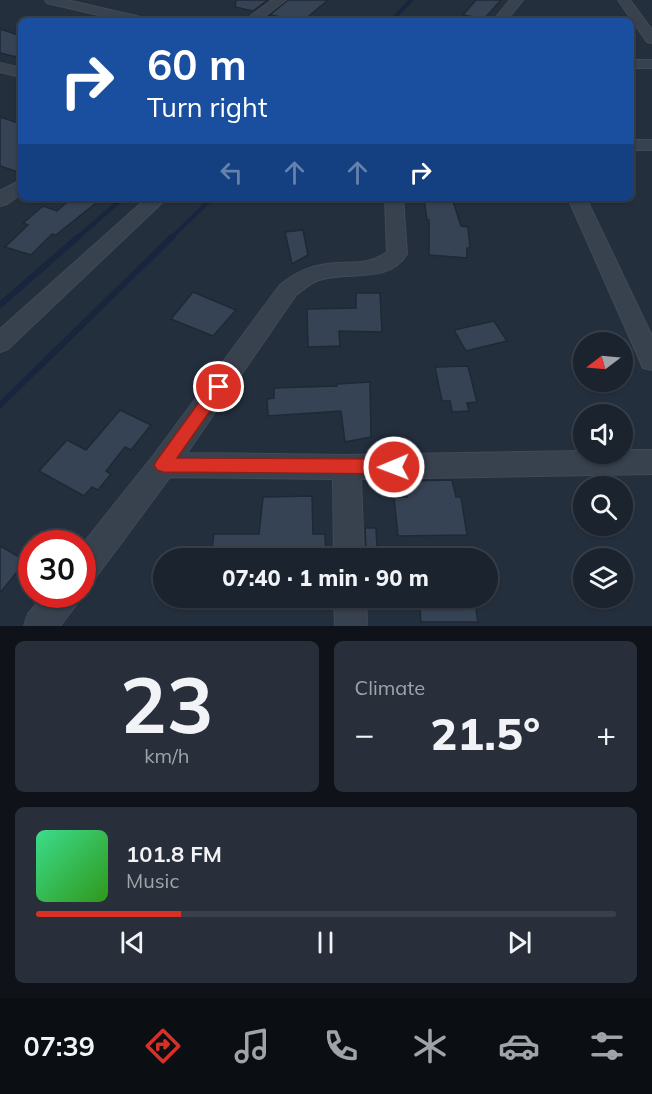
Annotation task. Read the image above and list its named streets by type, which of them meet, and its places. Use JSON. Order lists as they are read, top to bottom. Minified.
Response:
{"north":"left","page":{"turn":["60 m","Turn right"],"limit":"30","trip":"07:40 · 1 min · 90 m","tile":[["23","km/h"],"Climate"],"heat":["−","21.5°","+"],"song":["101.8 FM","Music"],"tabs":"07:39"}}
